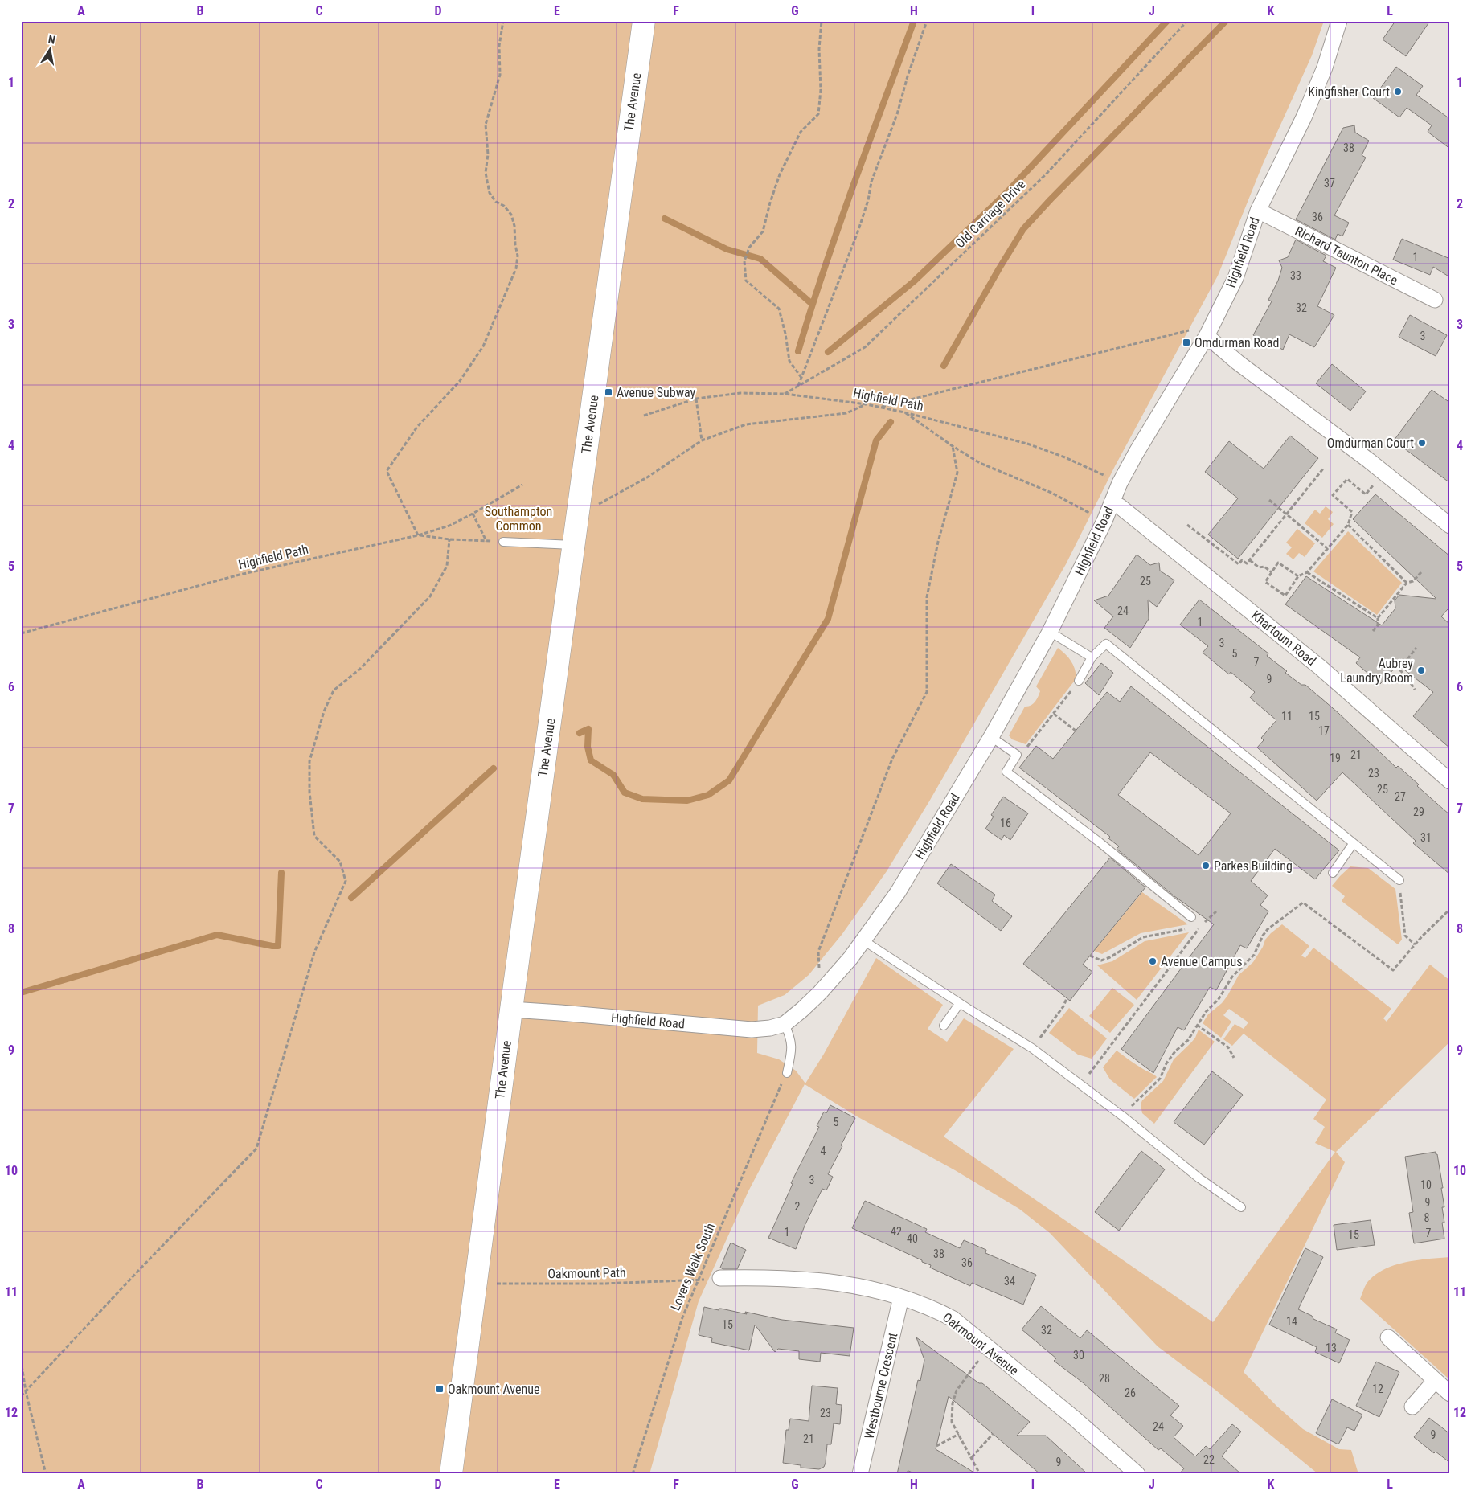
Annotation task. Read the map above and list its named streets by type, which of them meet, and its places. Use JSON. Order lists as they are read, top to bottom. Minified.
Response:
{"streets":{"main road":["The Avenue"],"street":["Highfield Road","Richard Taunton Place","Khartoum Road","Oakmount Avenue","Westbourne Crescent"],"path":["Old Carriage Drive","Highfield Path","Lovers Walk South","Oakmount Path"]},"crossings":[["The Avenue","Highfield Road"],["The Avenue","Oakmount Path"],["Old Carriage Drive","Highfield Path"],["Highfield Road","Richard Taunton Place"],["Highfield Road","Highfield Path"],["Highfield Road","Khartoum Road"],["Lovers Walk South","Oakmount Path"],["Oakmount Avenue","Westbourne Crescent"]],"parks":["Southampton Common"],"places":{"other":["Kingfisher Court","Omdurman Court","Aubrey Laundry Room","Parkes Building","Avenue Campus"],"transit":["Omdurman Road","Avenue Subway","Oakmount Avenue"]},"house_numbers":["38","37","36","1","33","32","3","25","24","1","3","5","7","9","11","15","17","21","19","23","25","27","29","16","31","5","4","3","10","9","2","8","42","1","7","15","40","38","36","34","14","15","32","13","30","28","12","26","23","24","9","21","22","9"],"north":"top","grid":{"columns":["A","B","C","D","E","F","G","H","I","J","K","L"],"rows":["1","2","3","4","5","6","7","8","9","10","11","12"]}}
